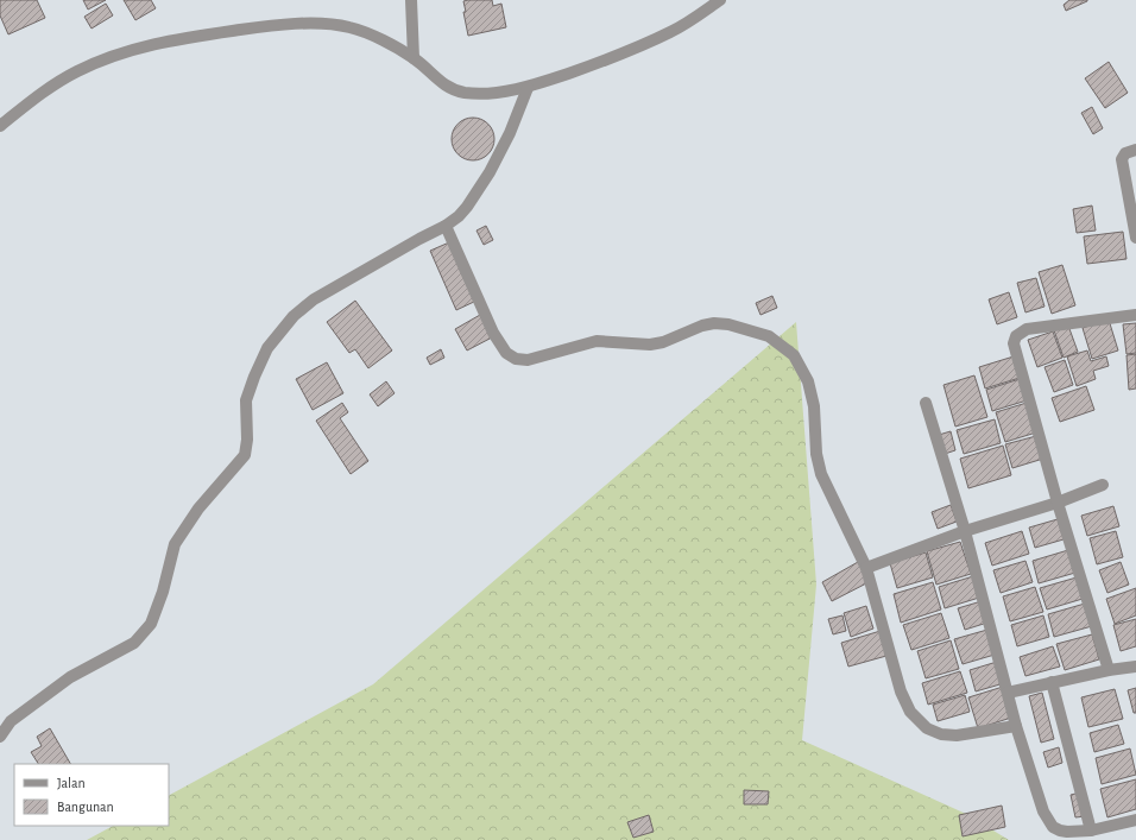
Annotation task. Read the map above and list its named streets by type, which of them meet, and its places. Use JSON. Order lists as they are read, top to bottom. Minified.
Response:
{"legend":["Jalan","Bangunan"]}
